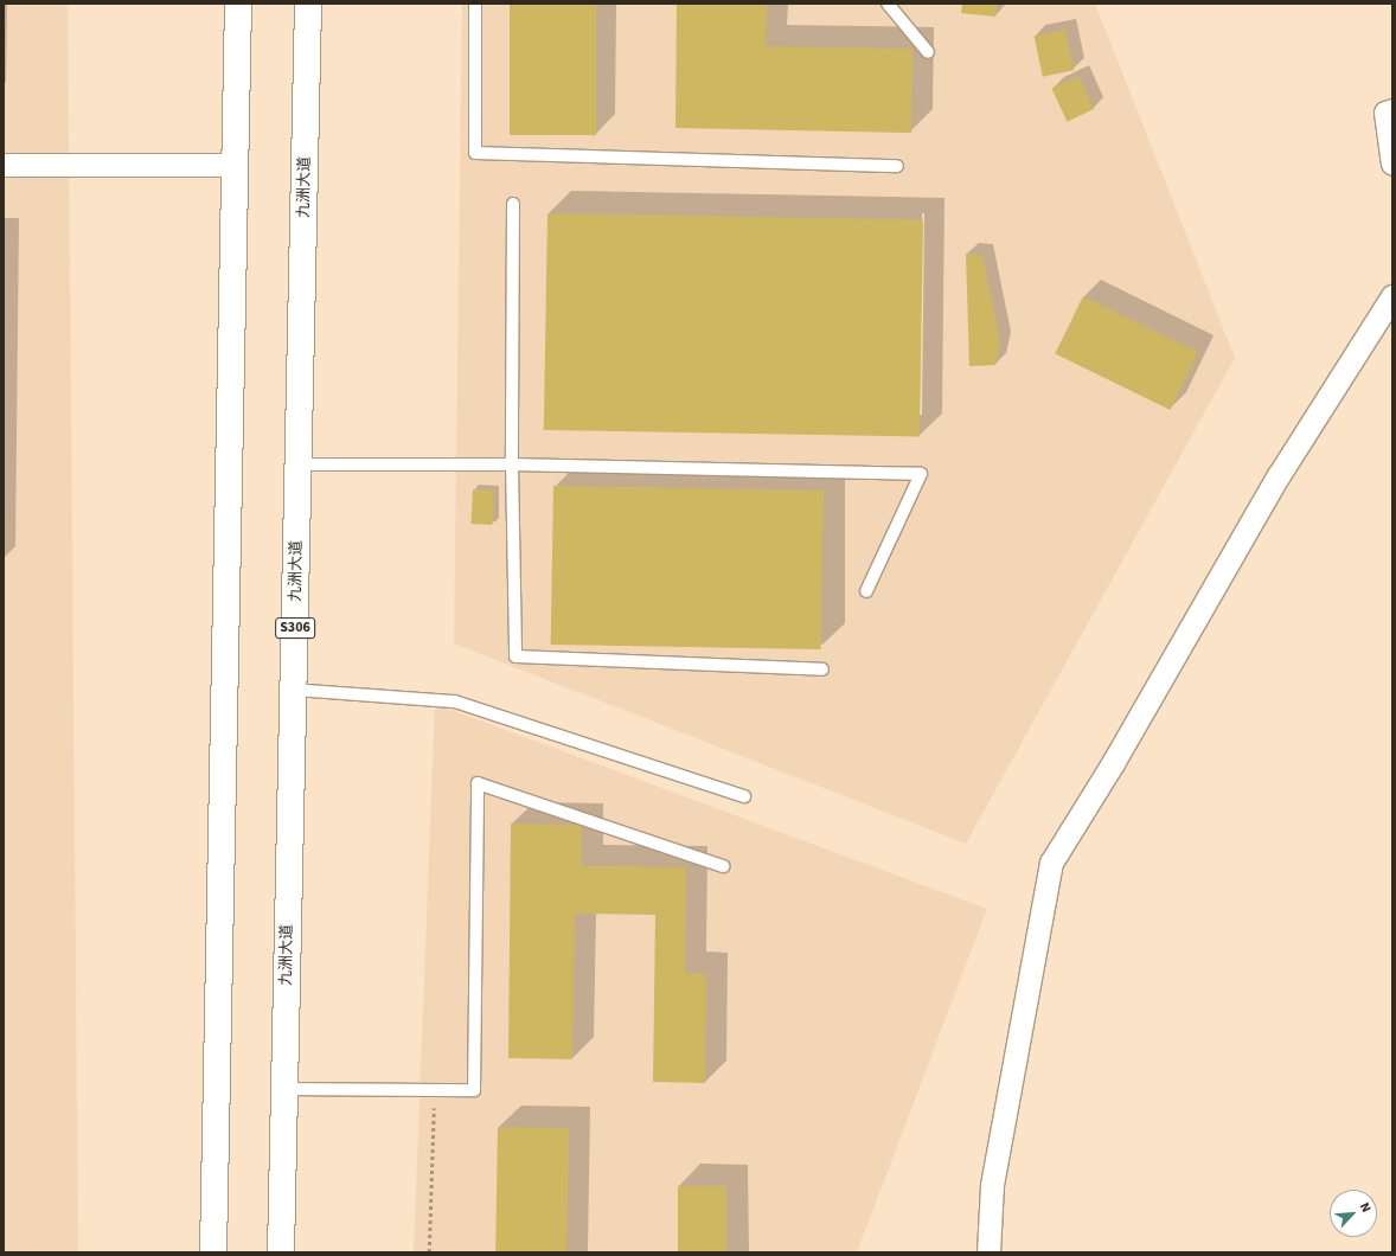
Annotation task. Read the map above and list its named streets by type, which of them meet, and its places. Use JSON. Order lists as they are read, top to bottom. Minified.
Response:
{"streets":{"main road":["九洲大道","S306"]},"north":"top right"}
